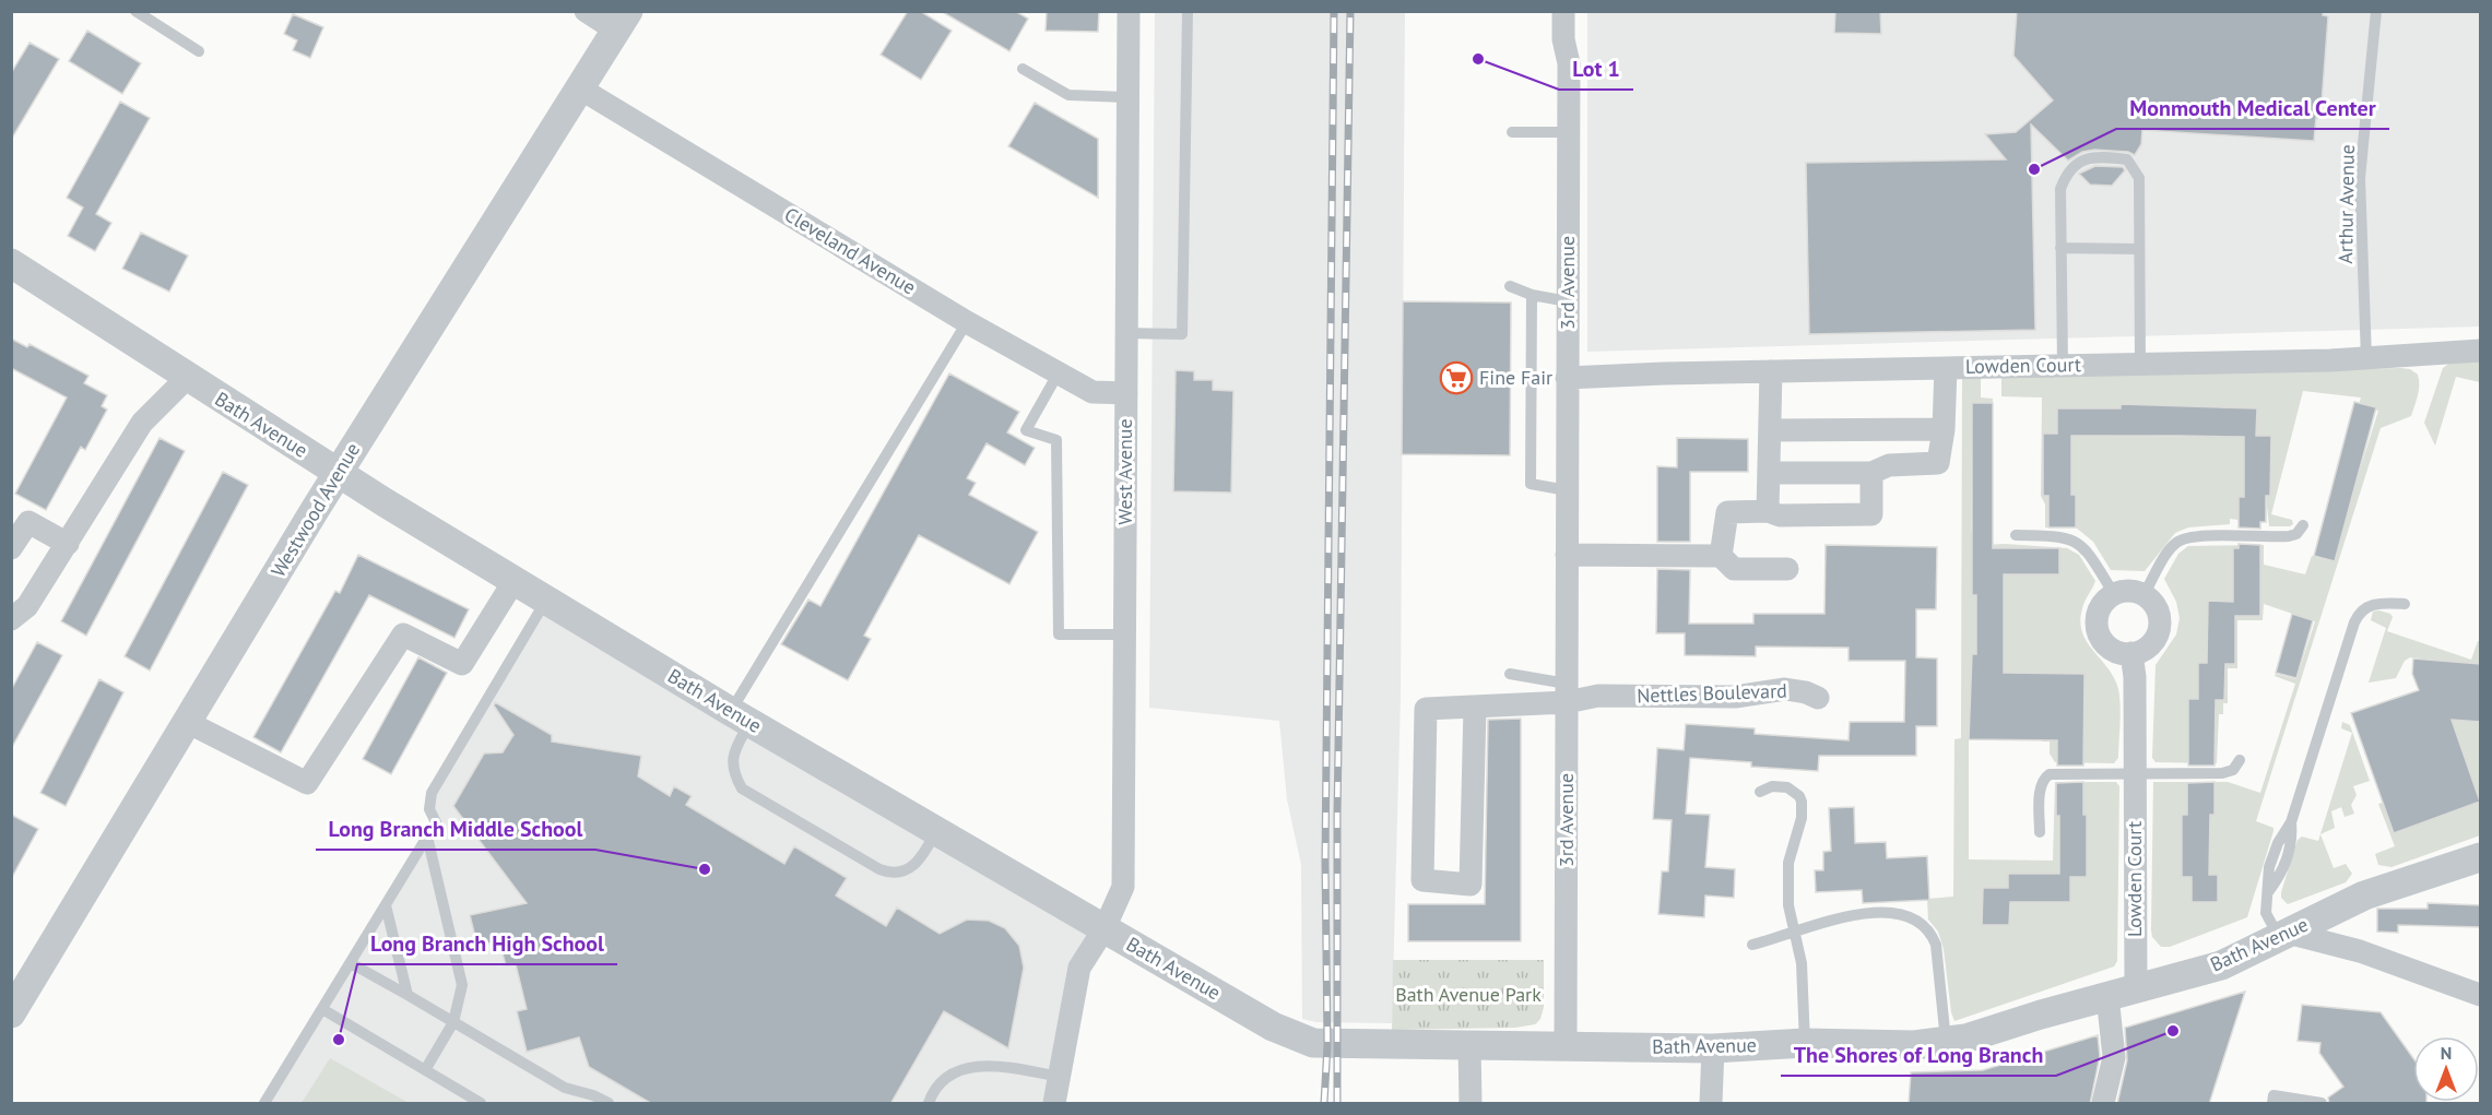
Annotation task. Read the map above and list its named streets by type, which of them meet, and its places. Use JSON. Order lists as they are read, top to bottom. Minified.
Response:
{"streets":{"street":["Cleveland Avenue","3rd Avenue","Lowden Court","Bath Avenue","West Avenue","Westwood Avenue","Nettles Boulevard"],"lane":["Arthur Avenue"]},"crossings":[["Arthur Avenue","Lowden Court"],["Cleveland Avenue","West Avenue"],["Cleveland Avenue","Westwood Avenue"],["3rd Avenue","Lowden Court"],["3rd Avenue","Bath Avenue"],["3rd Avenue","Nettles Boulevard"],["Lowden Court","Bath Avenue"],["Bath Avenue","West Avenue"],["Bath Avenue","Westwood Avenue"]],"parks":["Bath Avenue Park"],"places":{"other":["Lot 1","Monmouth Medical Center","Long Branch Middle School","The Shores of Long Branch","Long Branch High School"],"supermarket":["Fine Fair"]},"north":"top"}
